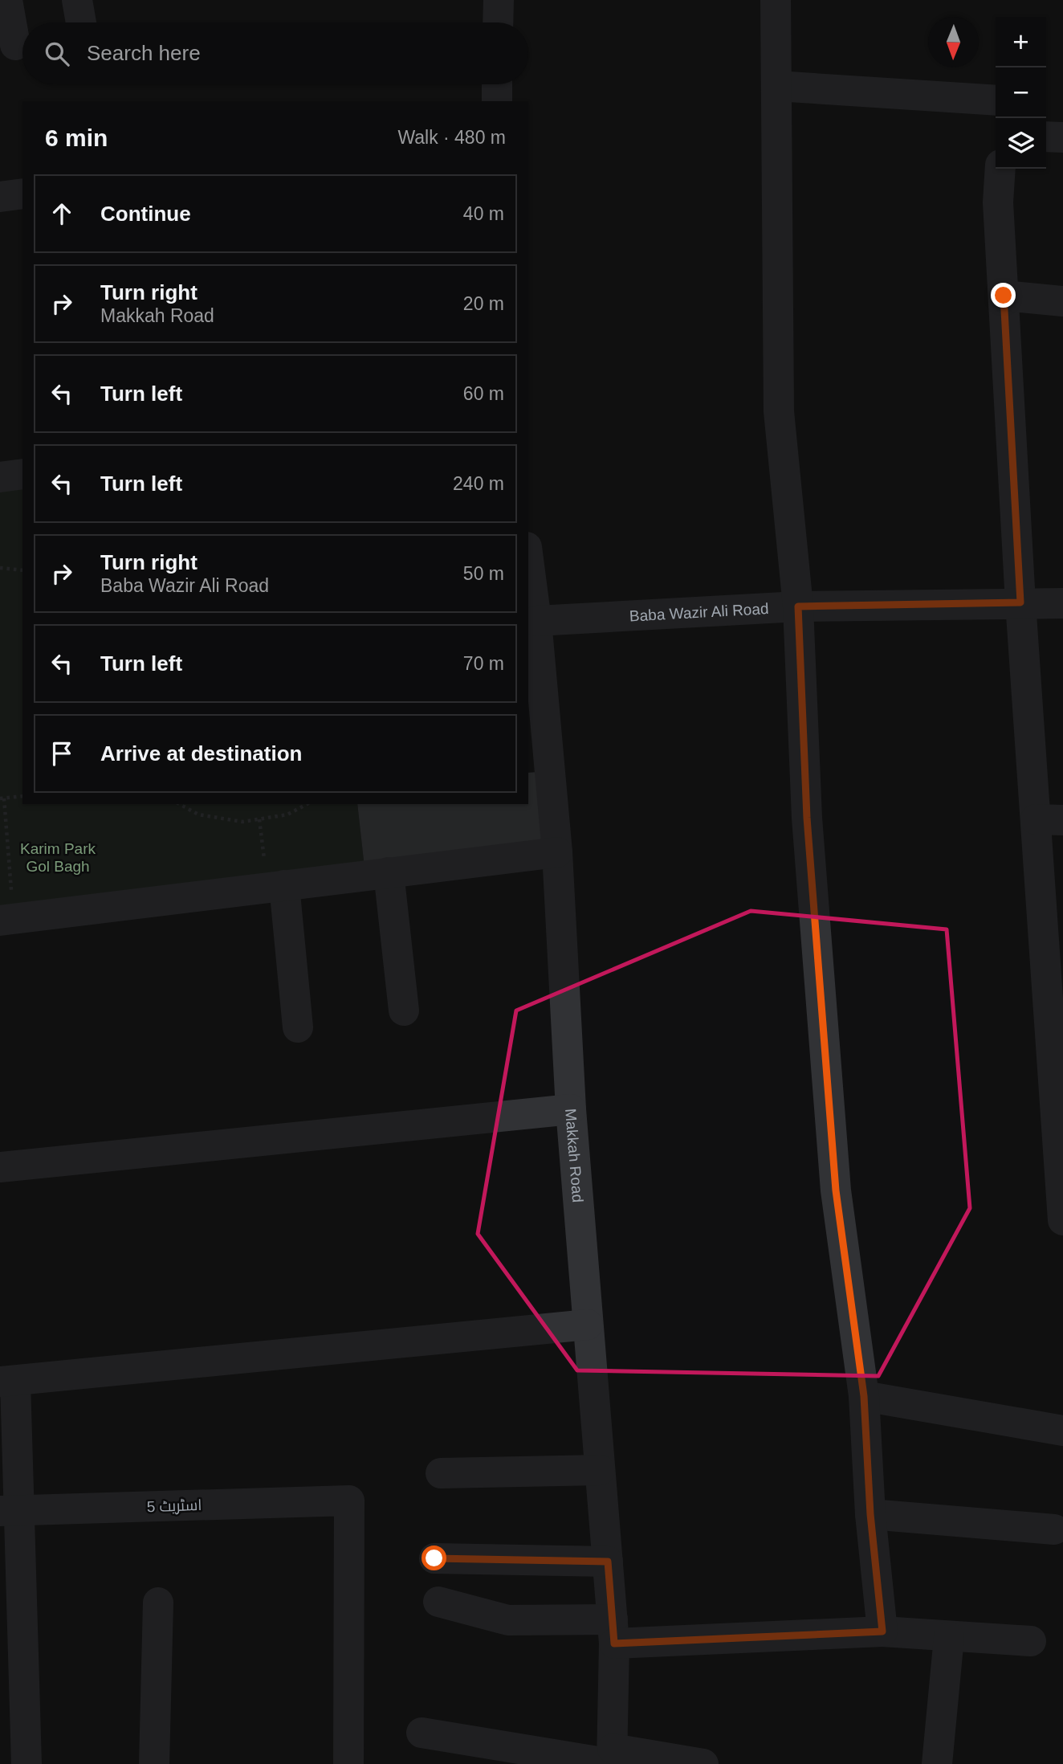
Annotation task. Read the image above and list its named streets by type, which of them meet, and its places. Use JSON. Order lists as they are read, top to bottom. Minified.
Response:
{"streets":{"street":["Baba Wazir Ali Road","Makkah Road","اسٹریٹ 5"]},"crossings":[["Baba Wazir Ali Road","Makkah Road"]],"parks":["Karim Park Gol Bagh"],"north":"bottom","page":{"map_buttons":["+","−"],"search":"Search here","heading":["6 min","Walk · 480 m"],"list":[["Continue","40 m"],["Turn right","Makkah Road","20 m"],["Turn left","60 m"],["Turn left","240 m"],["Turn right","Baba Wazir Ali Road","50 m"],["Turn left","70 m"],"Arrive at destination"]}}
